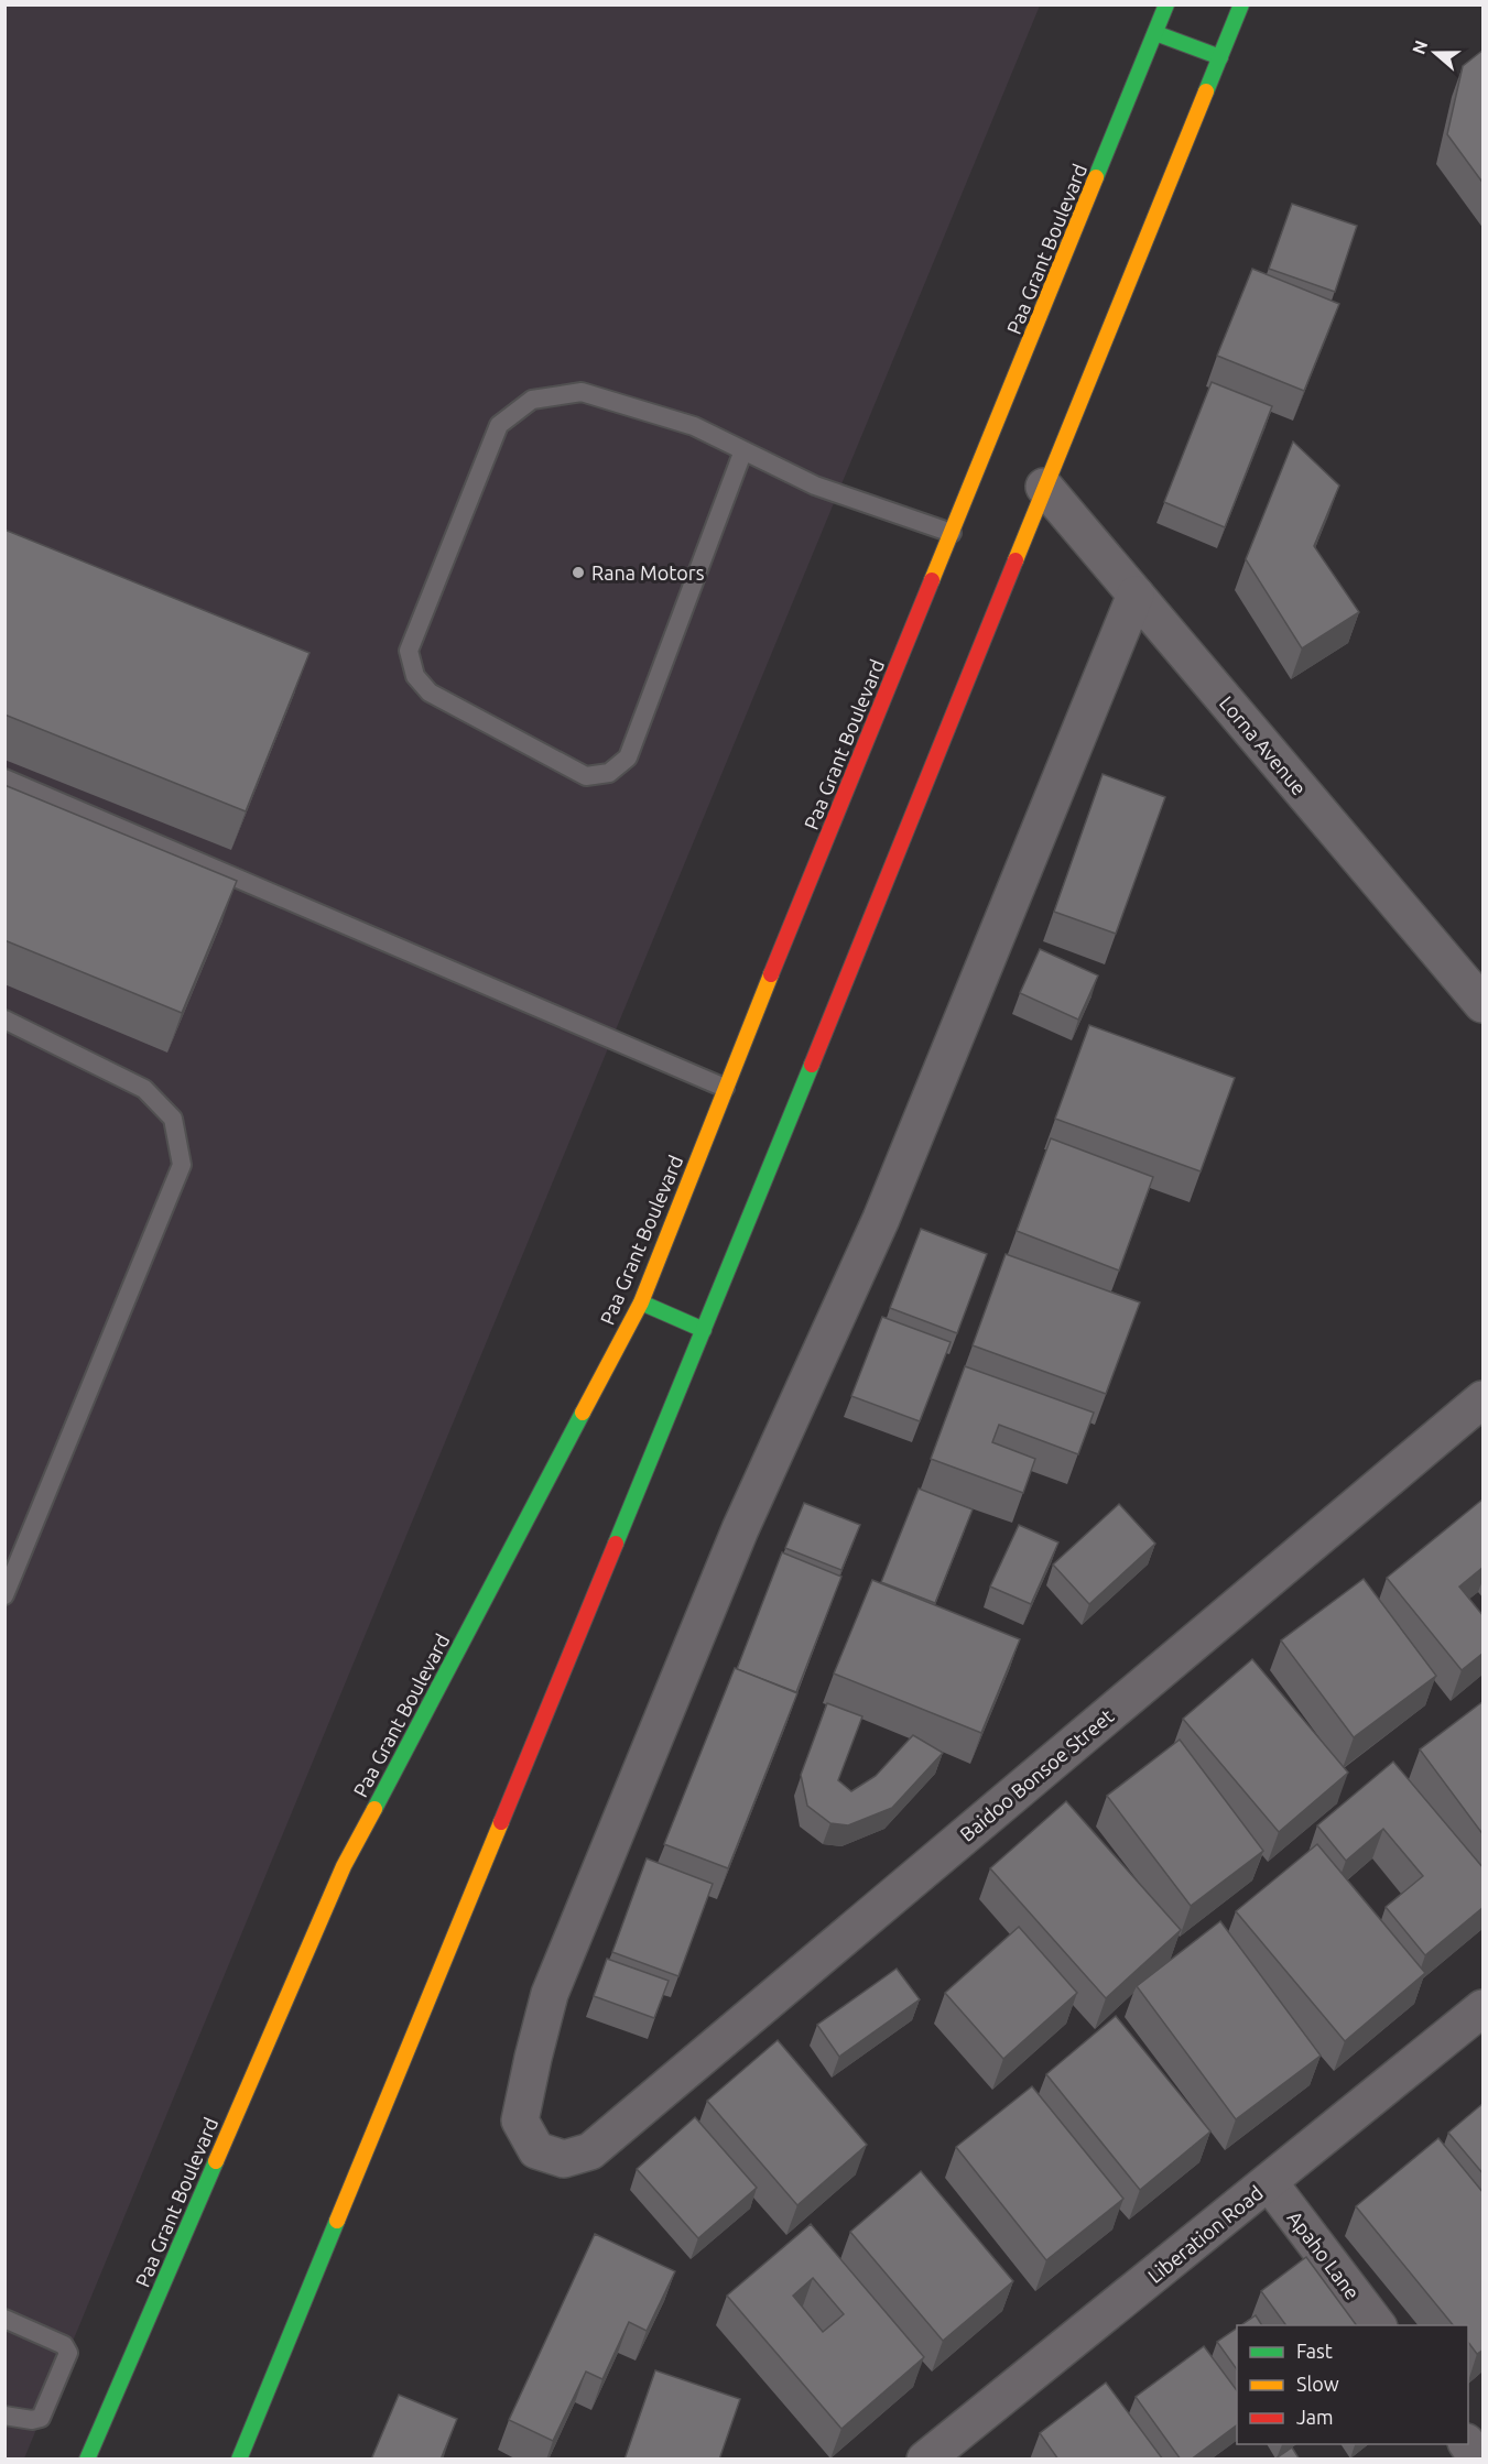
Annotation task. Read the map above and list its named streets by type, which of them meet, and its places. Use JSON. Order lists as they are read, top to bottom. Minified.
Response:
{"streets":{"main road":["Paa Grant Boulevard"],"street":["Lorna Avenue","Baidoo Bonsoe Street","Liberation Road","Apaho Lane"]},"crossings":[["Lorna Avenue","Baidoo Bonsoe Street"],["Liberation Road","Apaho Lane"]],"places":["Rana Motors"],"legend":["Fast","Slow","Jam"],"north":"left"}
